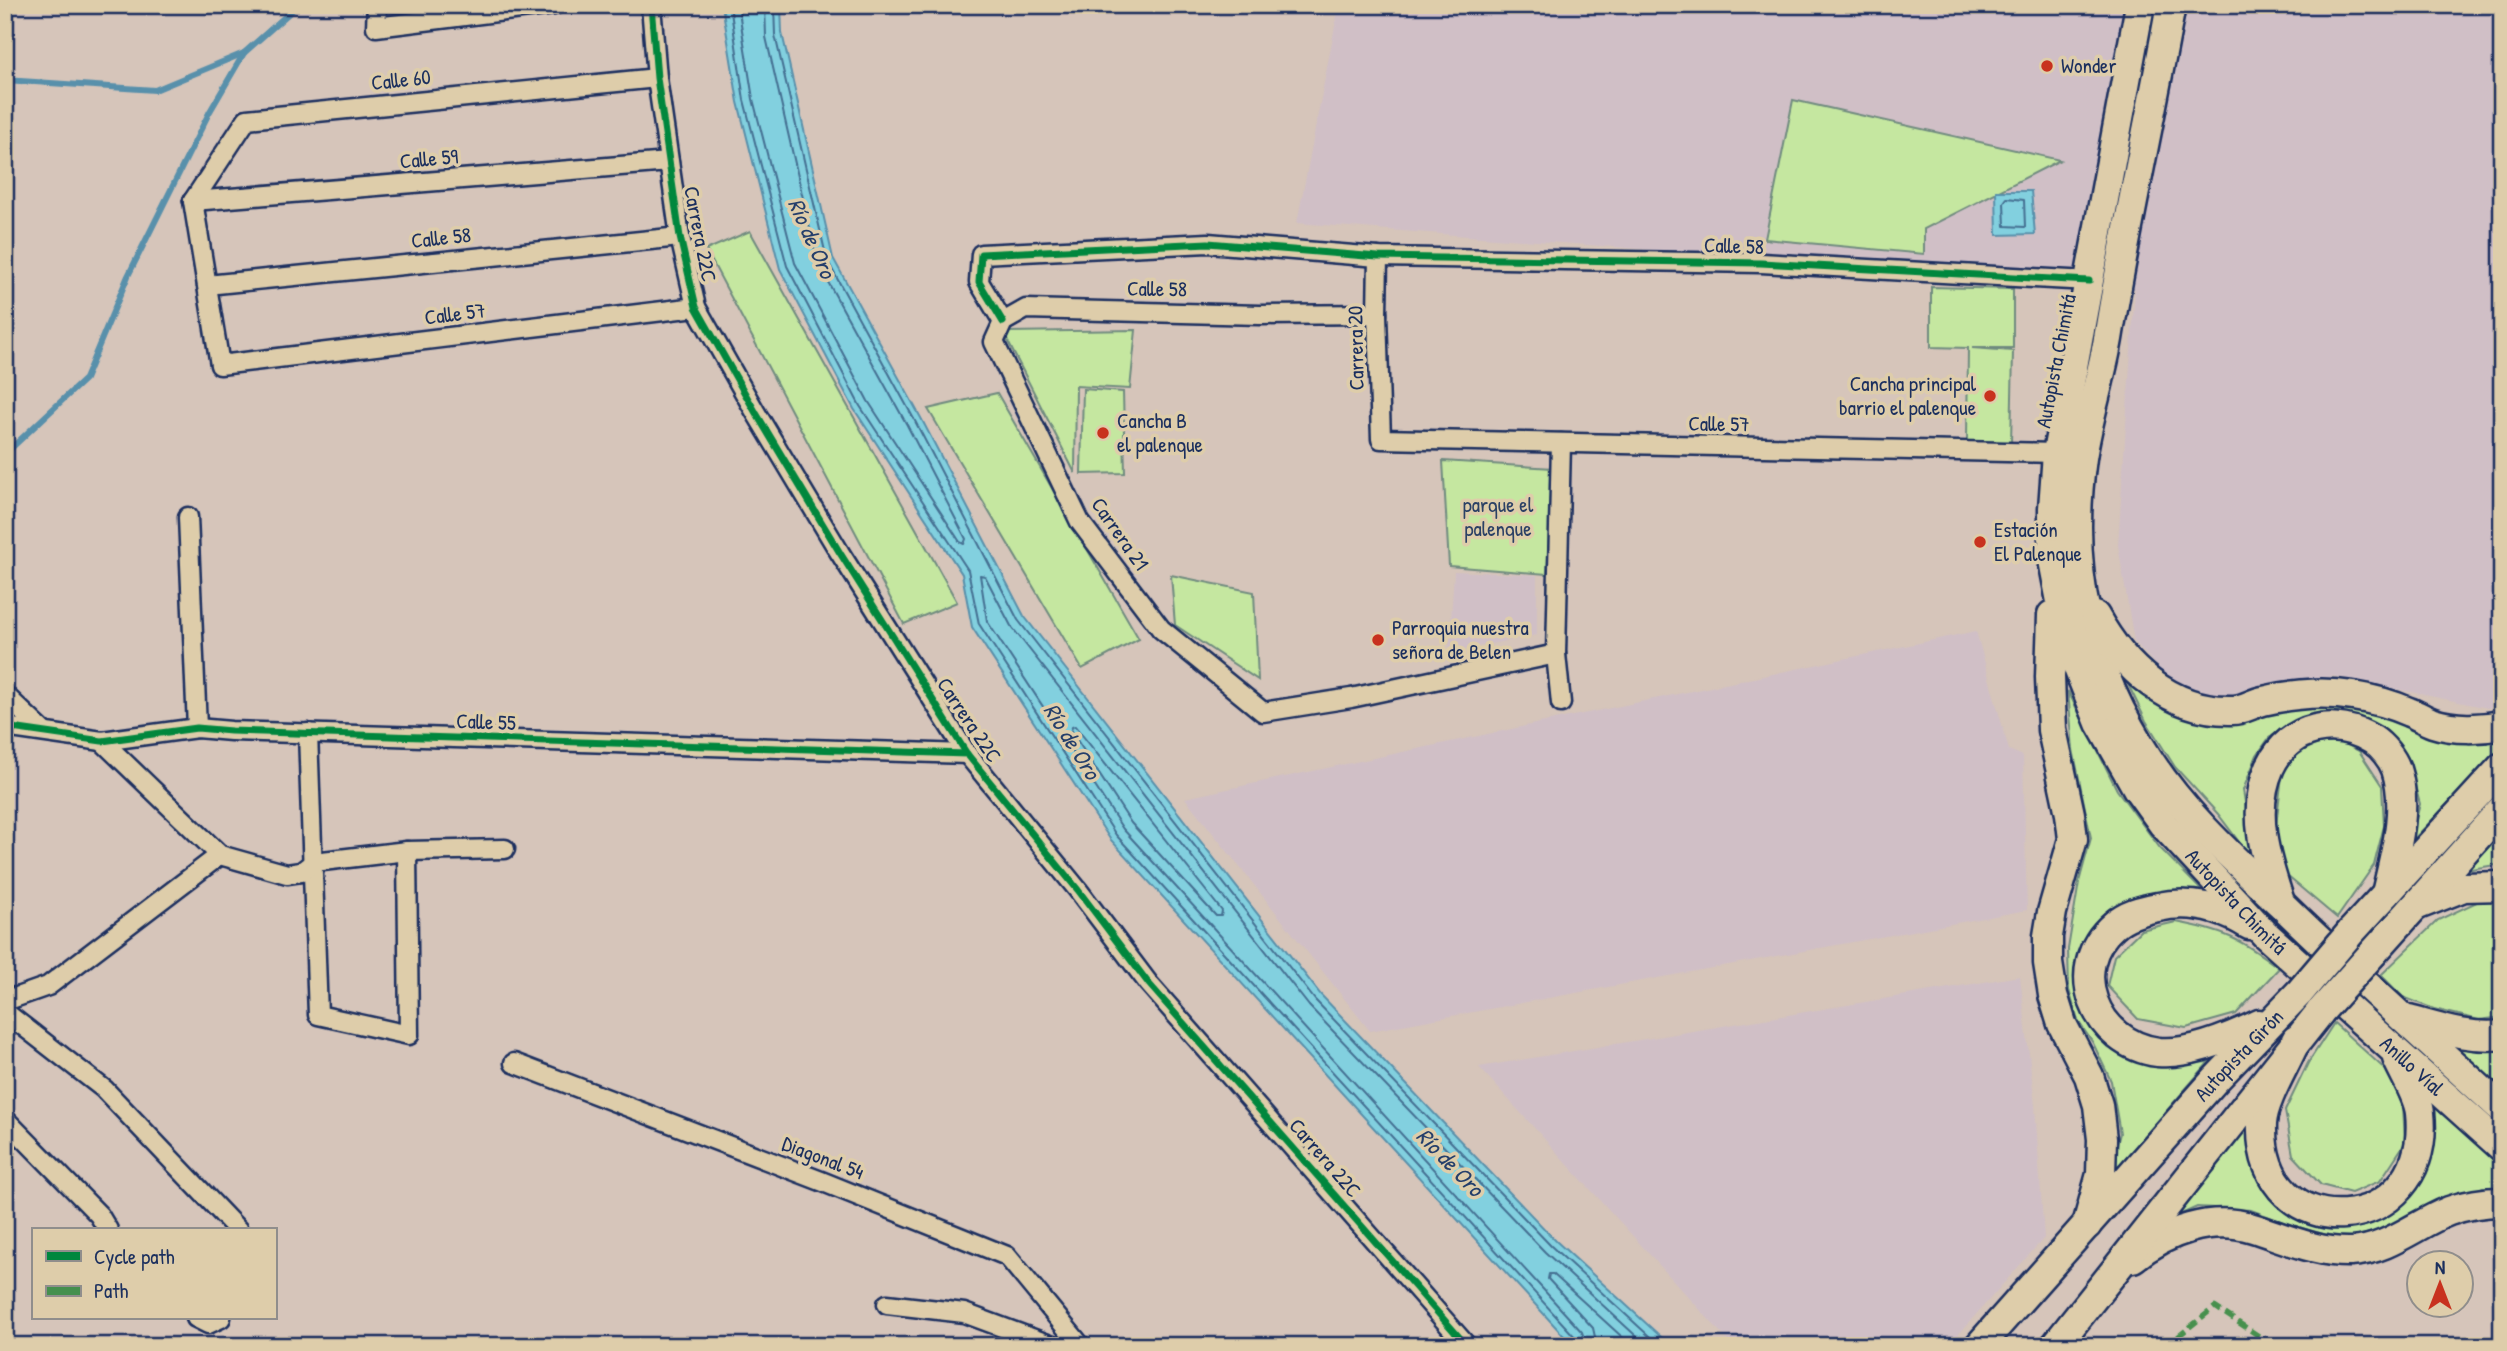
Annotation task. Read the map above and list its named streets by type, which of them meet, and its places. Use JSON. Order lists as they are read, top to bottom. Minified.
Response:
{"streets":{"highway":["Autopista Chimitá","Autopista Girón","Anillo Víal"],"street":["Calle 60","Calle 59","Carrera 22C","Calle 58","Calle 57","Carrera 20","Carrera 21","Calle 55","Diagonal 54"]},"crossings":[["Calle 60","Calle 59"],["Calle 60","Carrera 22C"],["Calle 59","Carrera 22C"],["Carrera 22C","Calle 58"],["Carrera 22C","Calle 57"],["Carrera 22C","Calle 55"],["Calle 58","Calle 57"],["Calle 58","Carrera 20"],["Calle 58","Autopista Chimitá"],["Calle 58","Carrera 21"],["Calle 57","Carrera 20"],["Calle 57","Autopista Chimitá"],["Autopista Chimitá","Autopista Girón"],["Autopista Chimitá","Anillo Víal"],["Autopista Girón","Anillo Víal"]],"water":["Río de Oro"],"parks":["parque el palenque"],"places":["Wonder","Cancha principal barrio el palenque","Cancha B el palenque","Estación El Palenque","Parroquia nuestra señora de Belen"],"legend":["Cycle path","Path"],"north":"top"}
